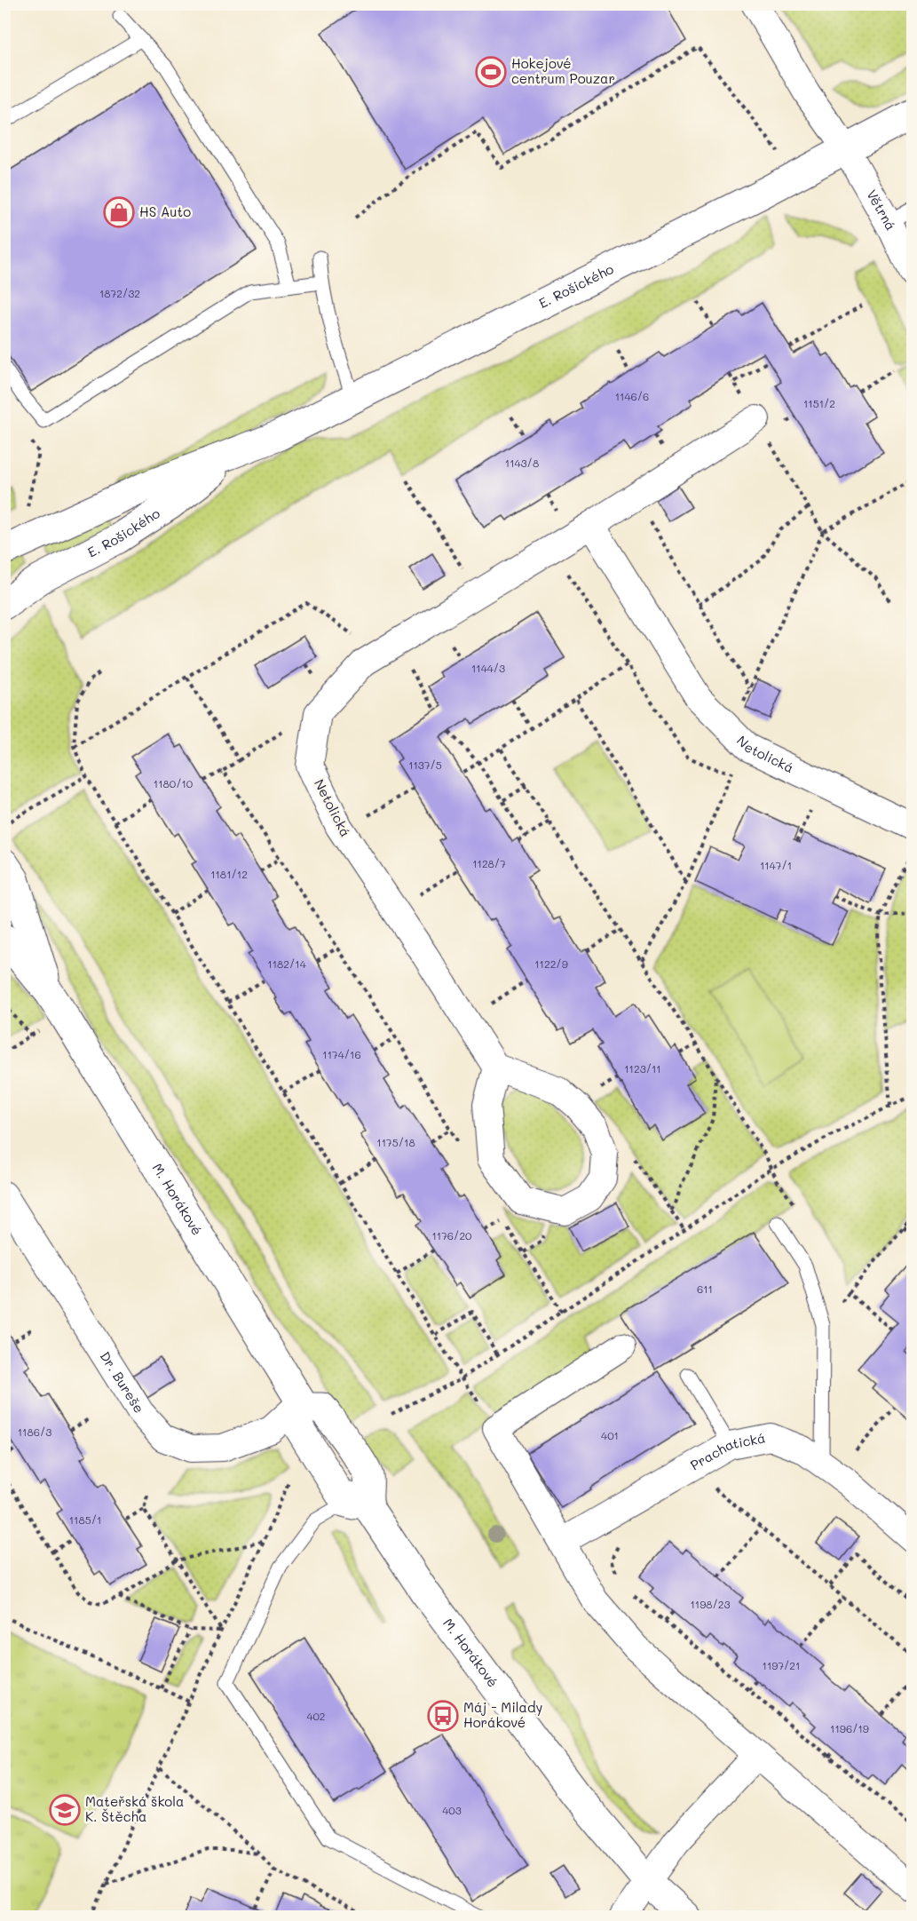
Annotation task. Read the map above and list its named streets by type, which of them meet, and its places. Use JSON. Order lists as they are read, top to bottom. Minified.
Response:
{"streets":{"street":["Větrná","E. Rošického","Netolická","M. Horákové","Dr. Bureše","Prachatická"]},"crossings":[["Větrná","E. Rošického"],["M. Horákové","Dr. Bureše"]],"places":{"sports":["Hokejové centrum Pouzar"],"shop":["HS Auto"],"bus stop":["Máj - Milady Horákové"],"school or university":["Mateřská škola K. Štěcha"]},"house_numbers":["1872/32","1146/6","1151/2","1143/8","1144/3","1137/5","1180/10","1128/7","1147/1","1181/12","1182/14","1122/9","1174/16","1123/11","1175/18","1176/20","611","1186/3","401","1185/1","1198/23","1197/21","402","1196/19","403"]}
